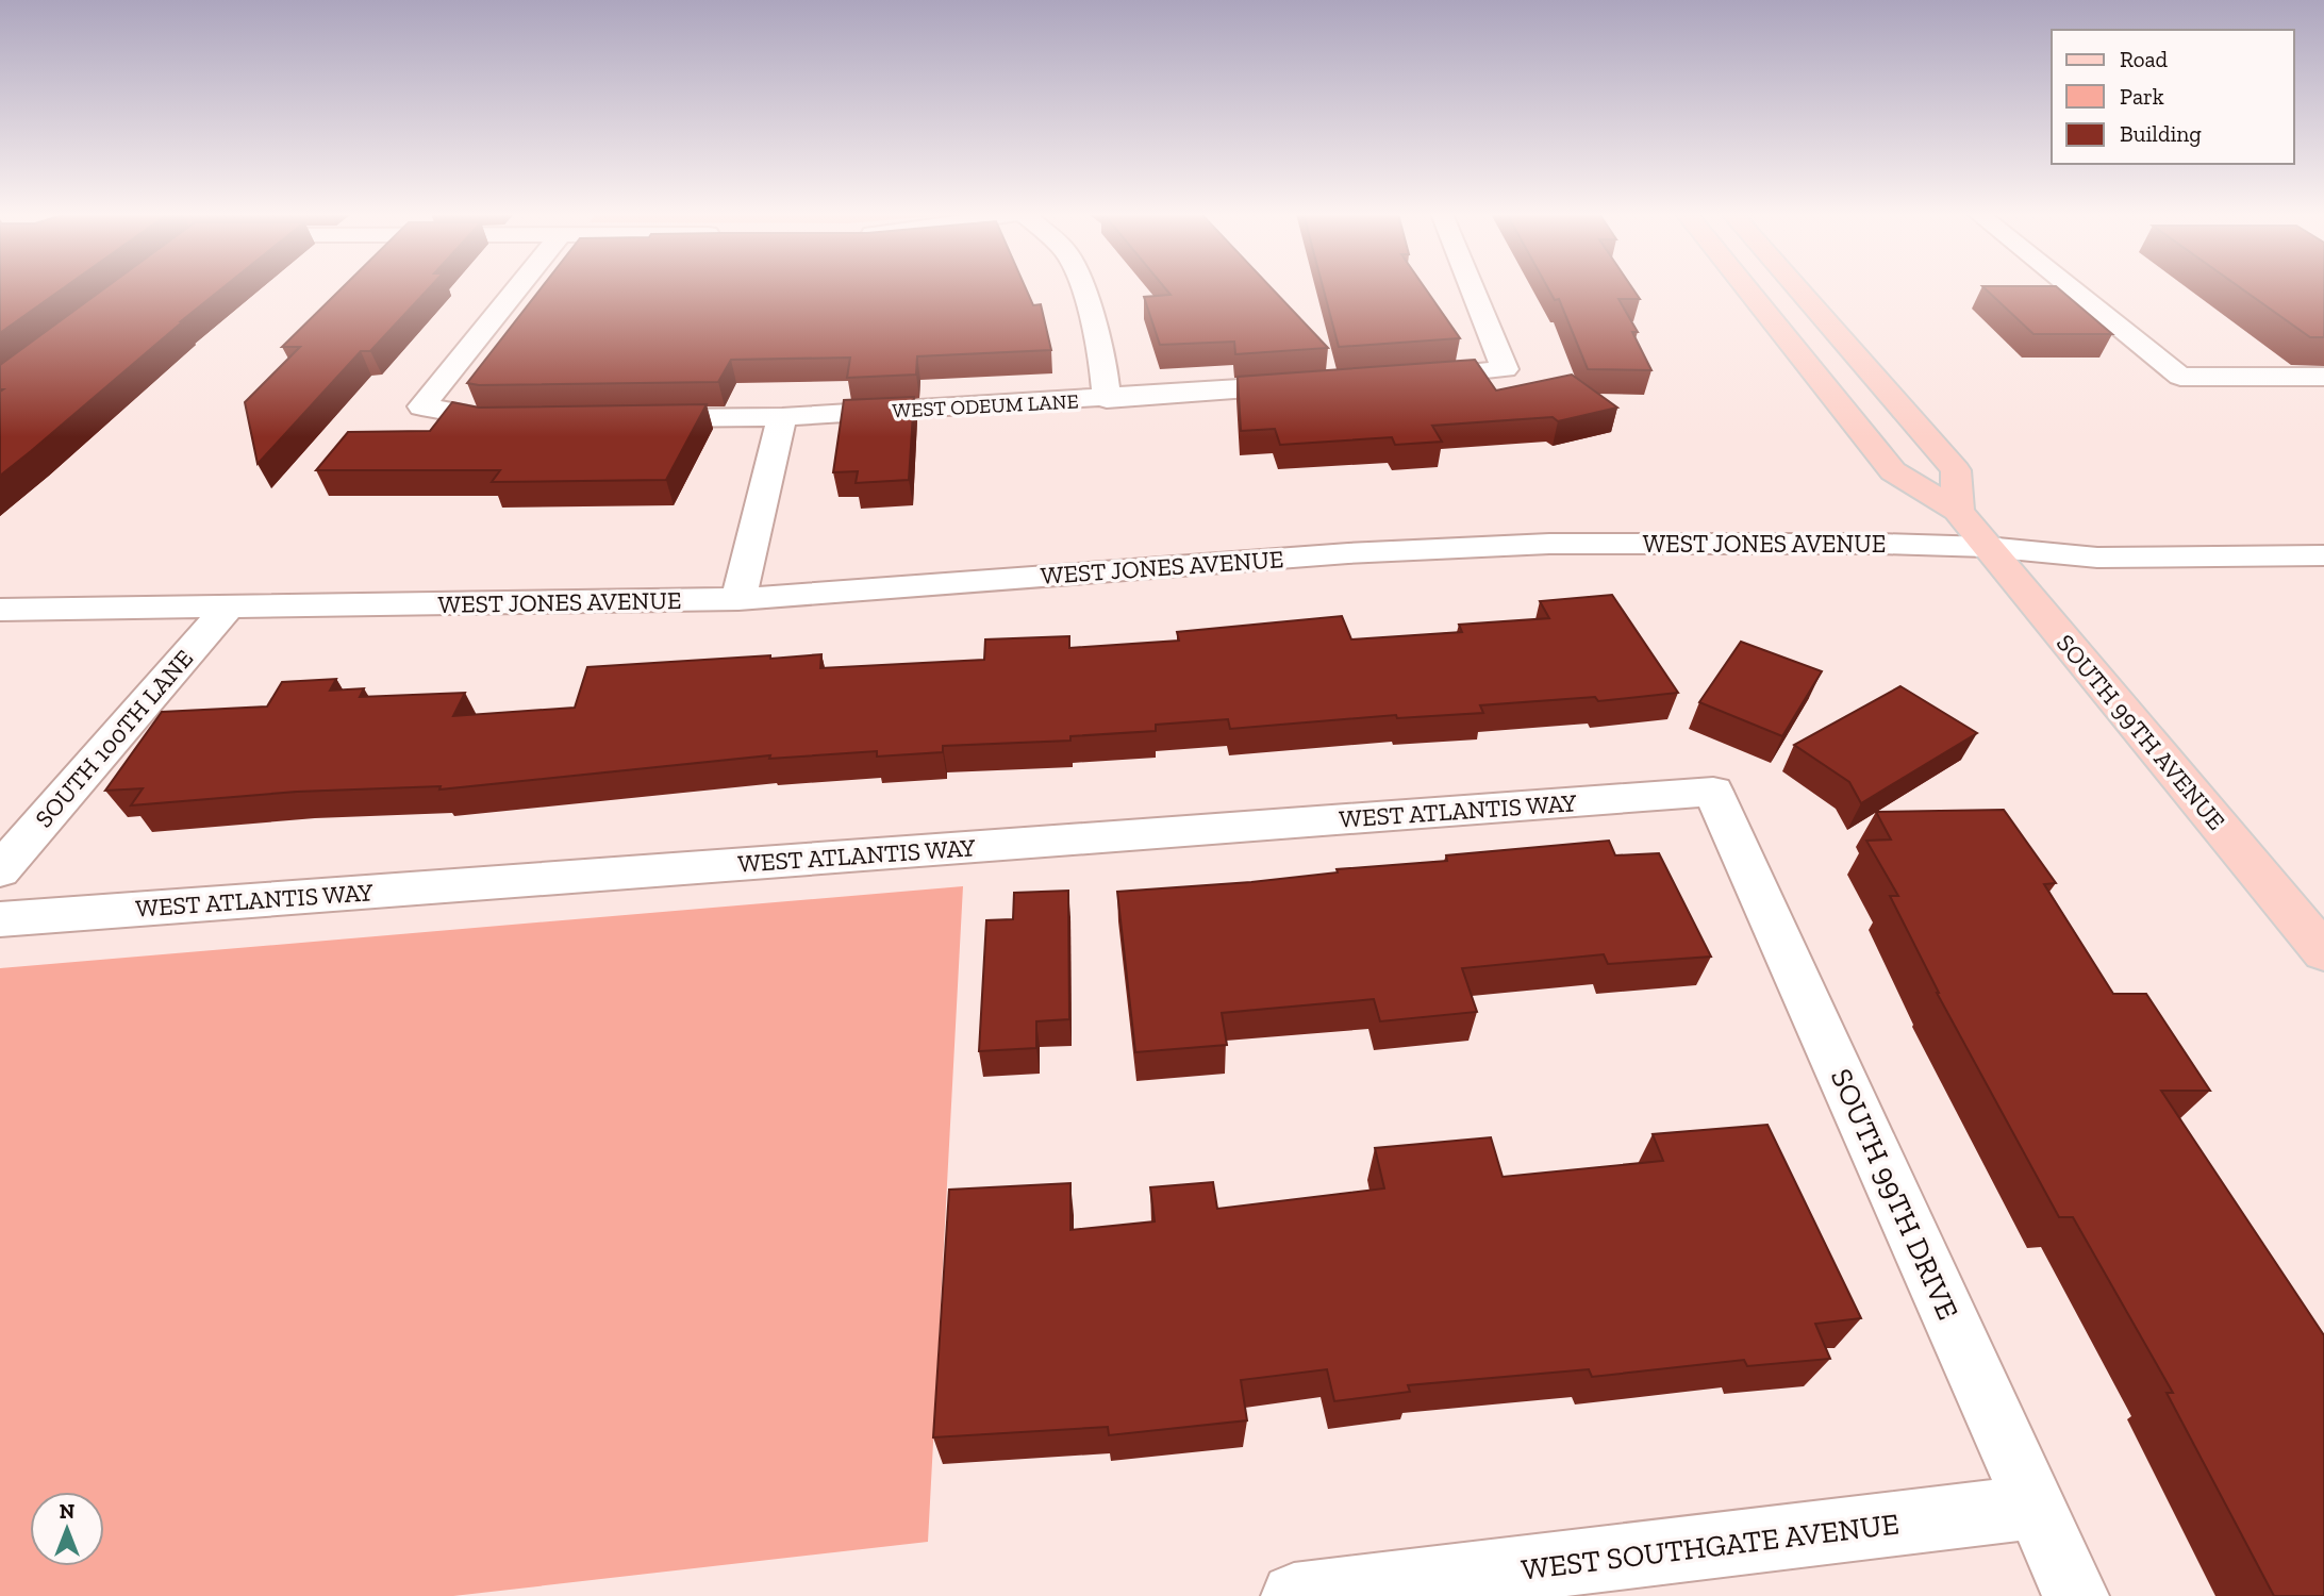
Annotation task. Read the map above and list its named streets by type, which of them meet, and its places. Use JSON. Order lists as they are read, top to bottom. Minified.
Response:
{"streets":{"main road":["SOUTH 99TH AVENUE"],"street":["WEST ODEUM LANE","WEST JONES AVENUE","SOUTH 100TH LANE","WEST ATLANTIS WAY","SOUTH 99TH DRIVE","WEST SOUTHGATE AVENUE"]},"crossings":[["WEST JONES AVENUE","SOUTH 99TH AVENUE"],["WEST JONES AVENUE","SOUTH 100TH LANE"],["WEST ATLANTIS WAY","SOUTH 99TH DRIVE"],["SOUTH 99TH DRIVE","WEST SOUTHGATE AVENUE"]],"legend":["Road","Park","Building"],"north":"top"}
